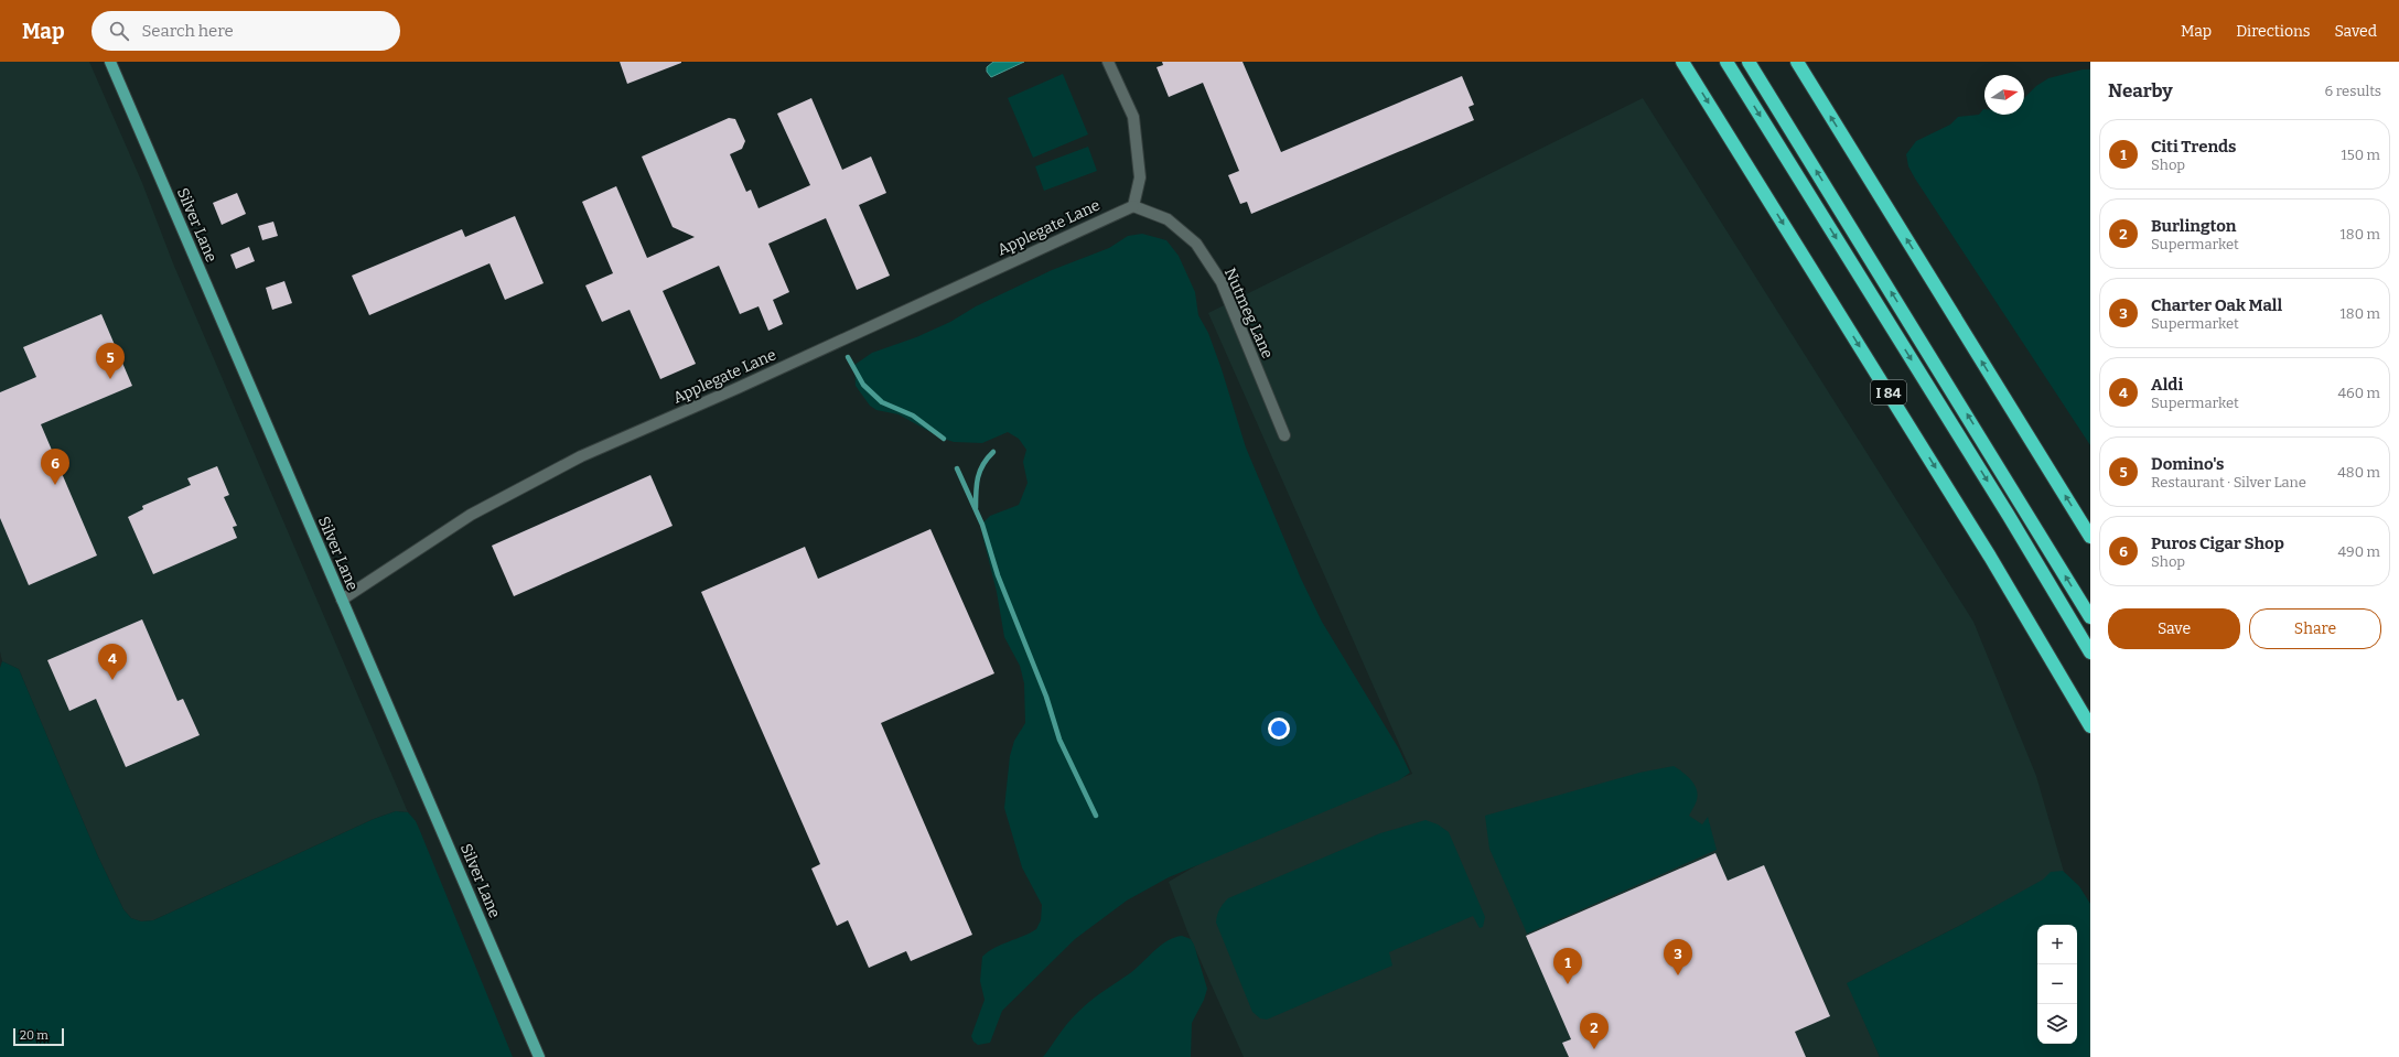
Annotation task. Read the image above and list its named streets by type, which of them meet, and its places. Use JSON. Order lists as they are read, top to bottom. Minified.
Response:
{"streets":{"highway":["I 84"],"main road":["Silver Lane"],"street":["Applegate Lane","Nutmeg Lane"]},"crossings":[["Silver Lane","Applegate Lane"],["Applegate Lane","Nutmeg Lane"]],"scale_bar":"20 m","north":"right","page":{"header":"Map","search":"Search here","nav":["Map","Directions","Saved"],"heading":["Nearby","6 results"],"list":[{"mark":"1","name":"Citi Trends","note":"Shop","value":"150 m"},{"mark":"2","name":"Burlington","note":"Supermarket","value":"180 m"},{"mark":"3","name":"Charter Oak Mall","note":"Supermarket","value":"180 m"},{"mark":"4","name":"Aldi","note":"Supermarket","value":"460 m"},{"mark":"5","name":"Domino's","note":"Restaurant · Silver Lane","value":"480 m"},{"mark":"6","name":"Puros Cigar Shop","note":"Shop","value":"490 m"}],"pins":["5","6","4","3","1","2"],"buttons":["Save","Share"],"map_buttons":["+","−"],"scale":"20 m"}}
